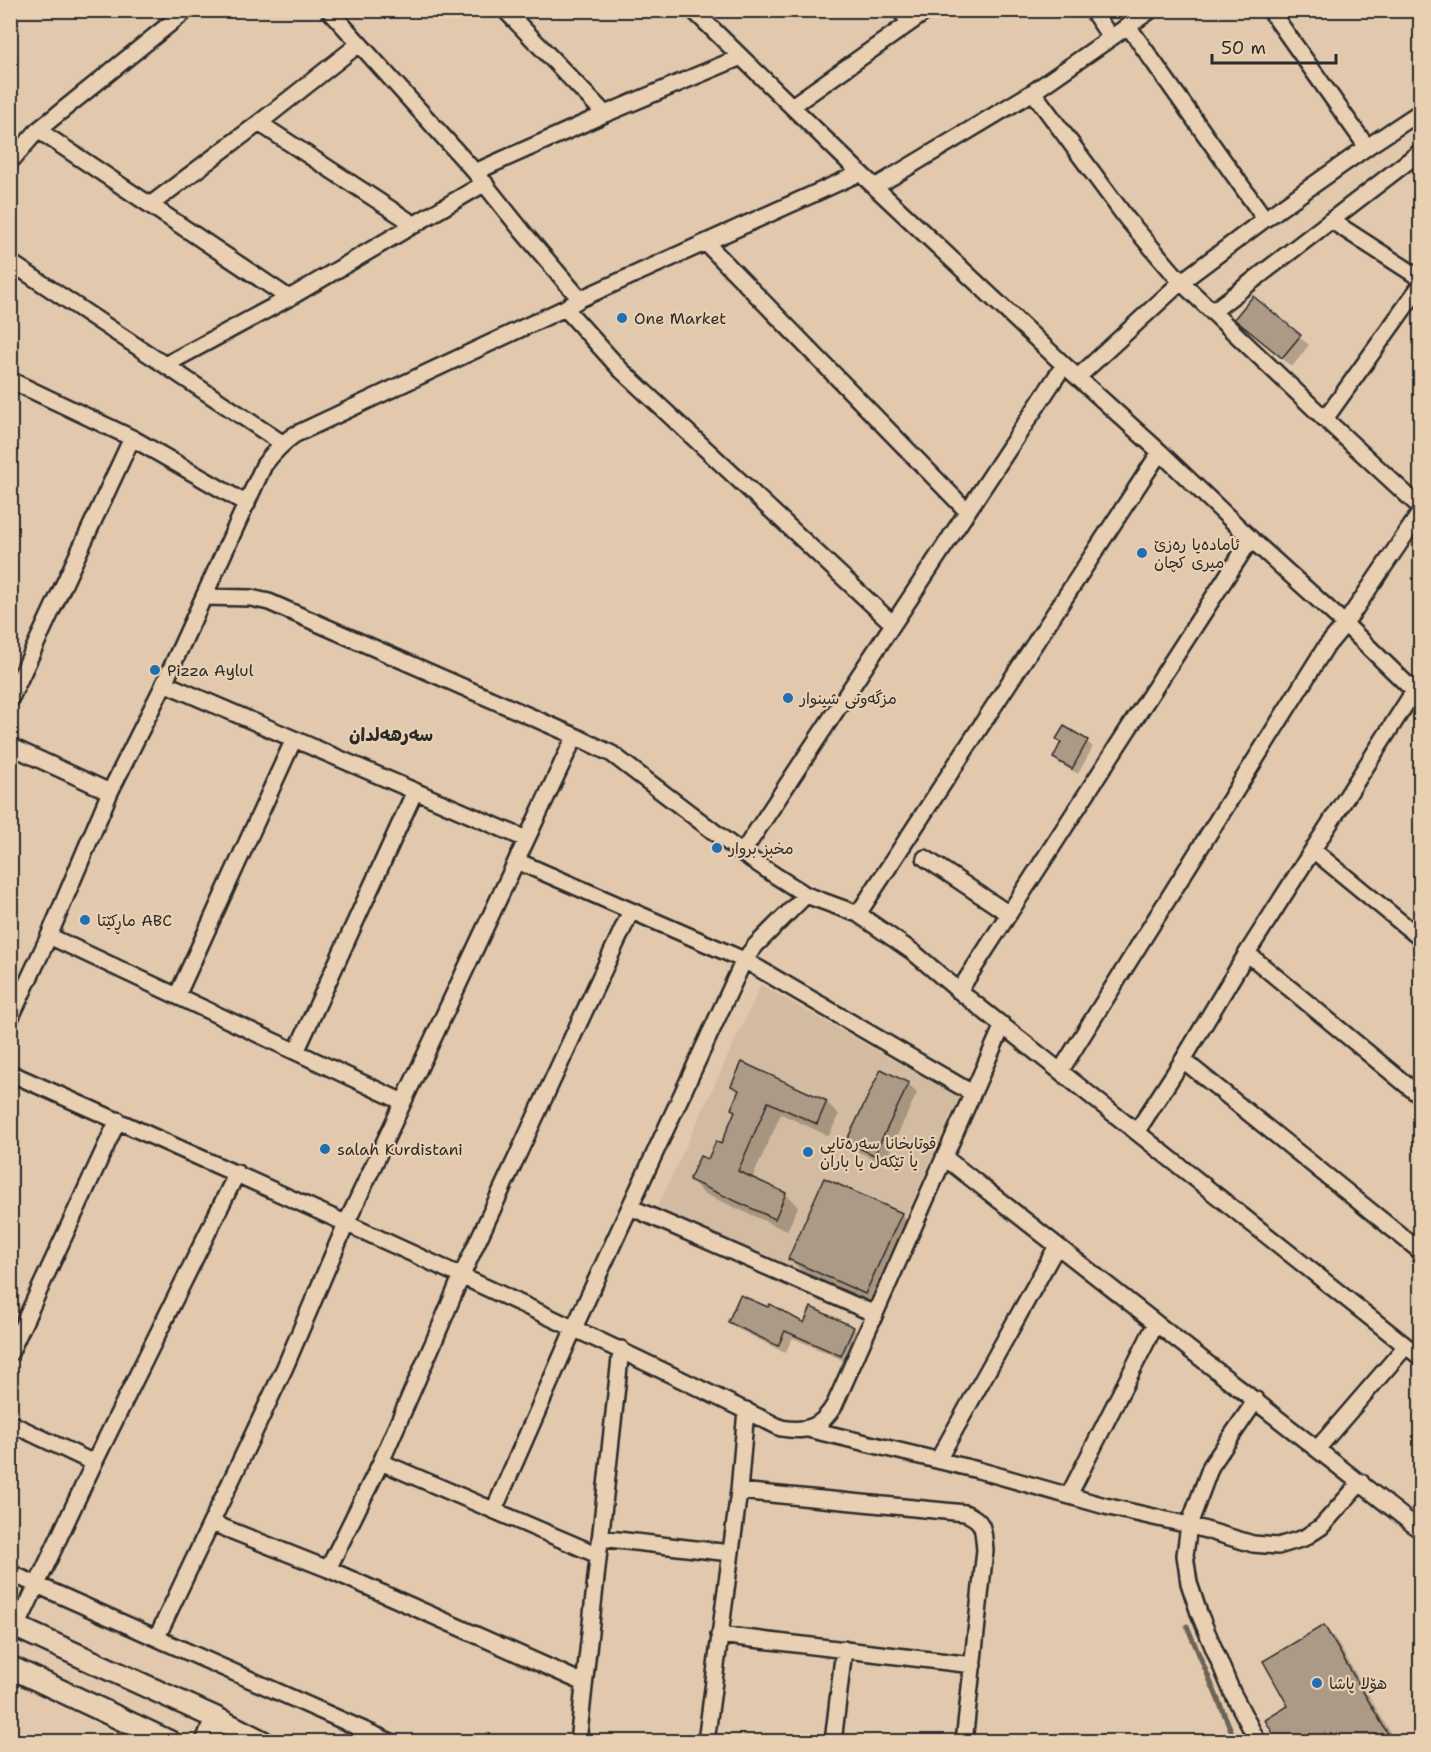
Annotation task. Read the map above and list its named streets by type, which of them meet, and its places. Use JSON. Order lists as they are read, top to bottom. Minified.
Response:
{"districts":["سەرهەلدان"],"places":["One Market","ئامادەيا رەزێ ميرى كچان","Pizza Aylul","مزگەوتی شينوار","مخبز بروار","ماڕکێتا ABC","salah Kurdistani","قوتابخانا سەرەتایی یا تێکەل یا باران","هۆلا پاشا"],"scale_bar":"50 m"}
